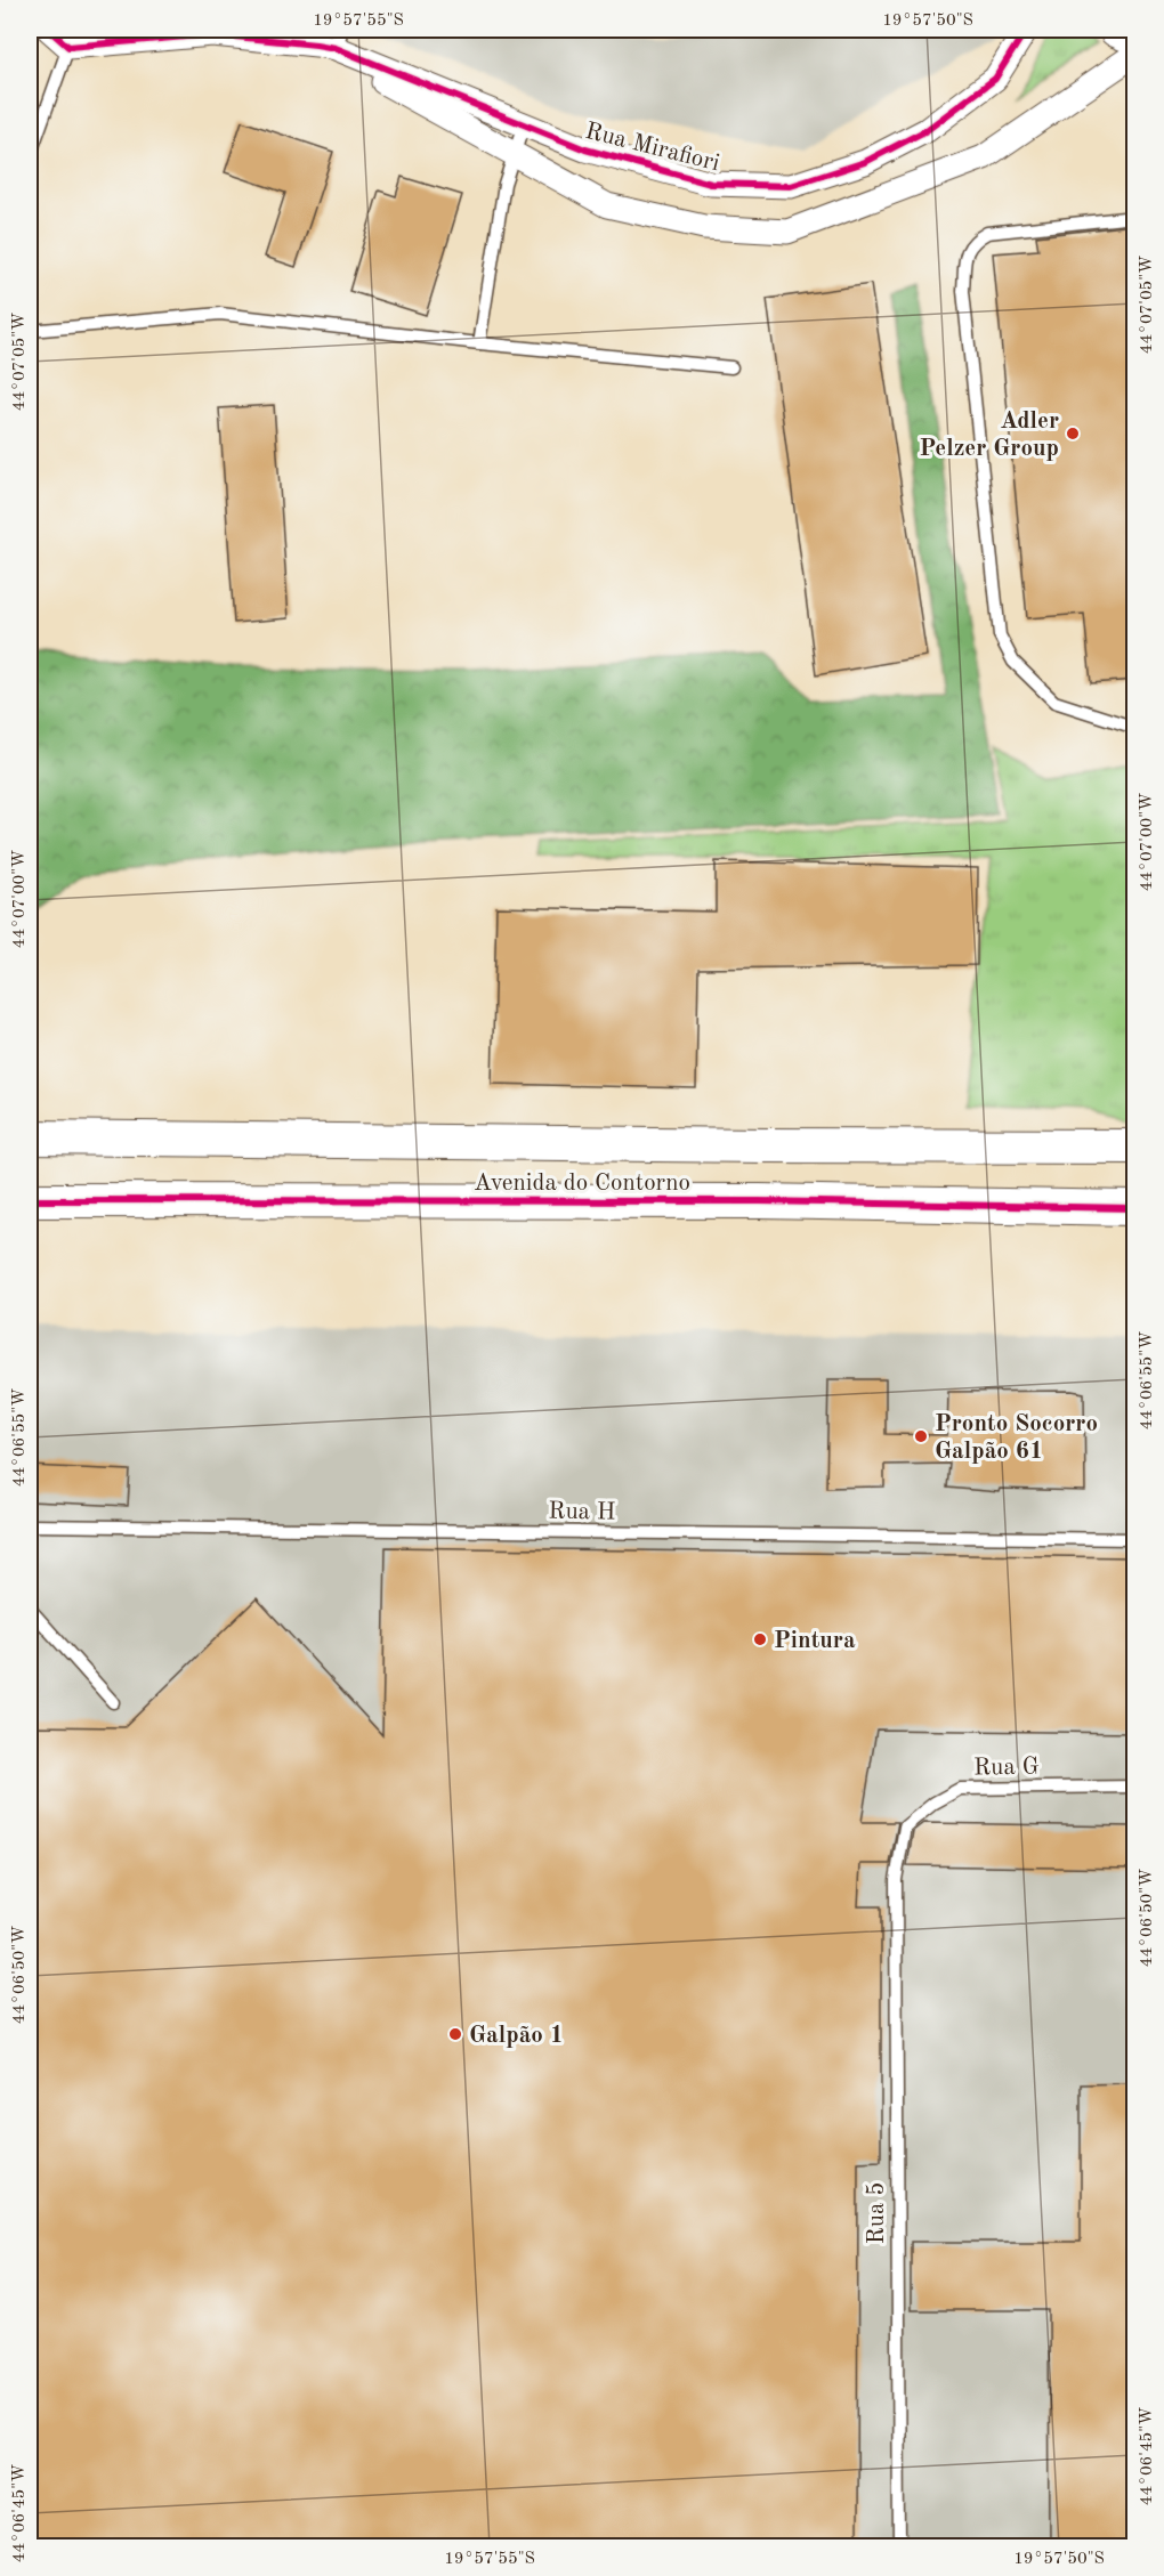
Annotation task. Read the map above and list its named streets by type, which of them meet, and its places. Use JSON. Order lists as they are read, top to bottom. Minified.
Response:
{"streets":{"street":["Rua Mirafiori","Avenida do Contorno"],"lane":["Rua H","Rua G","Rua 5"]},"crossings":[["Rua G","Rua 5"]],"places":["Adler Pelzer Group","Pronto Socorro Galpão 61","Pintura","Galpão 1"],"coordinates":["19°57'55\"S","19°57'50\"S","44°07'05\"W","44°07'00\"W","44°06'55\"W","44°06'50\"W","44°06'45\"W"]}
